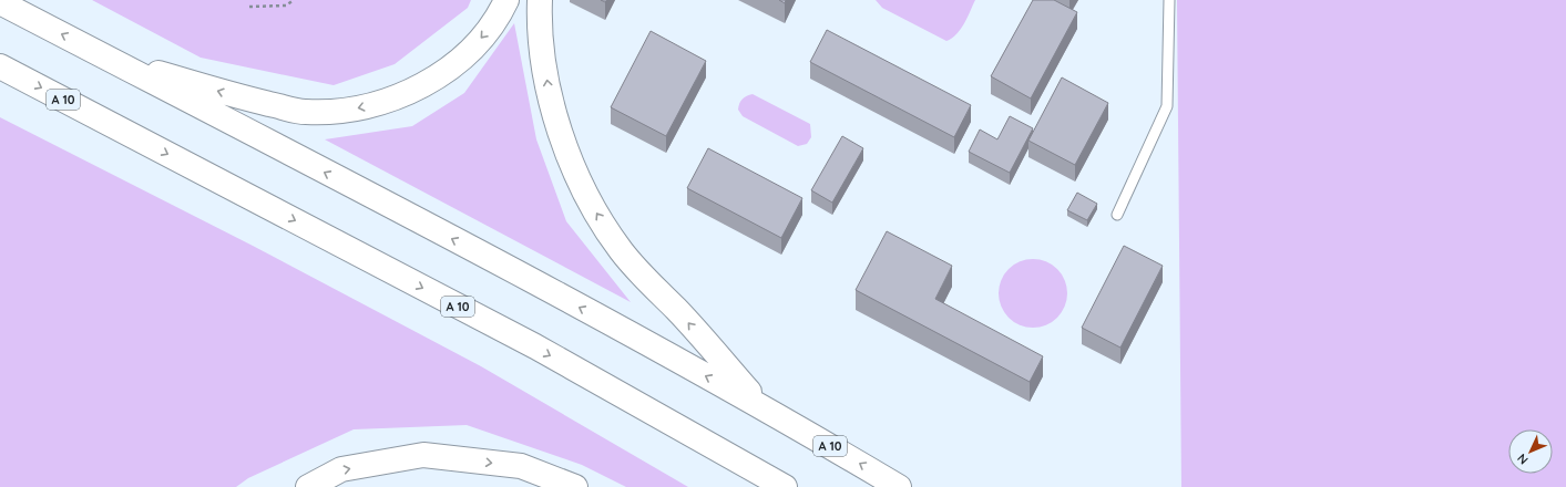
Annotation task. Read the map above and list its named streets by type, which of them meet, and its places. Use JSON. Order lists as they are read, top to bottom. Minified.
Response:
{"streets":{"highway":["A 10"]},"north":"bottom left"}
